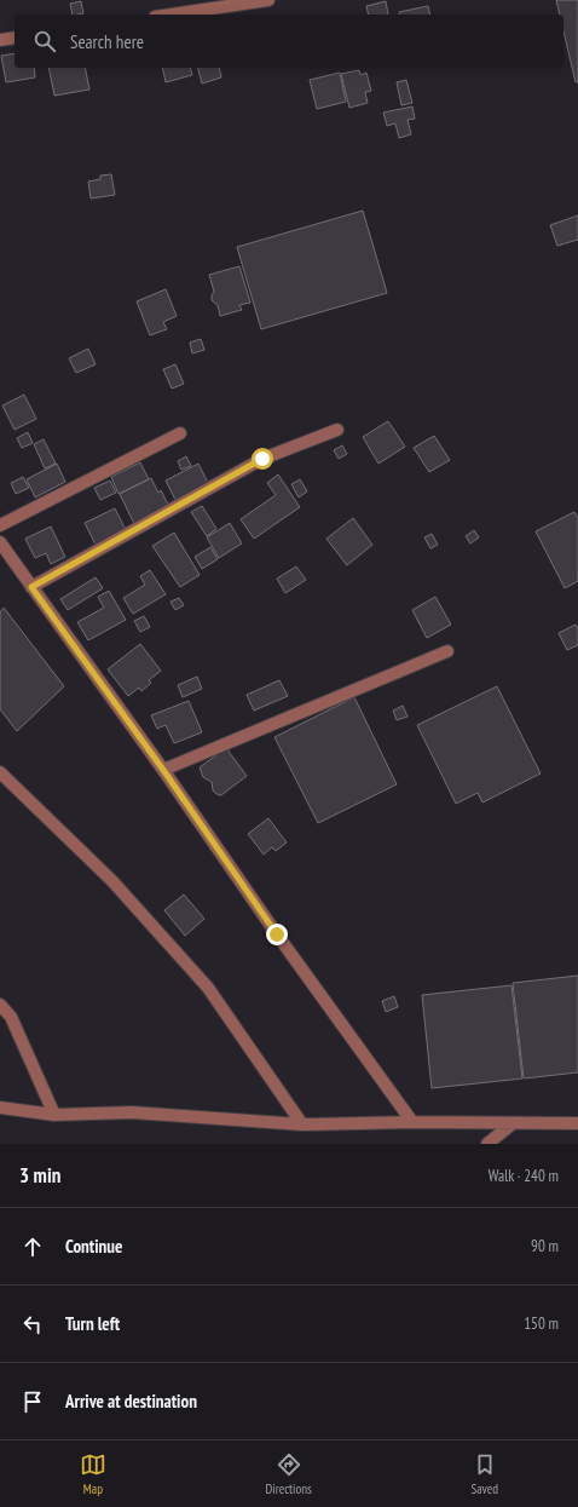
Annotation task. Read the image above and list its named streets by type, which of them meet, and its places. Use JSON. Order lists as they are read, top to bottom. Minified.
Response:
{"page":{"search":"Search here","heading":["3 min","Walk · 240 m"],"list":[["Continue","90 m"],["Turn left","150 m"],"Arrive at destination"],"nav":["Map","Directions","Saved"]}}
